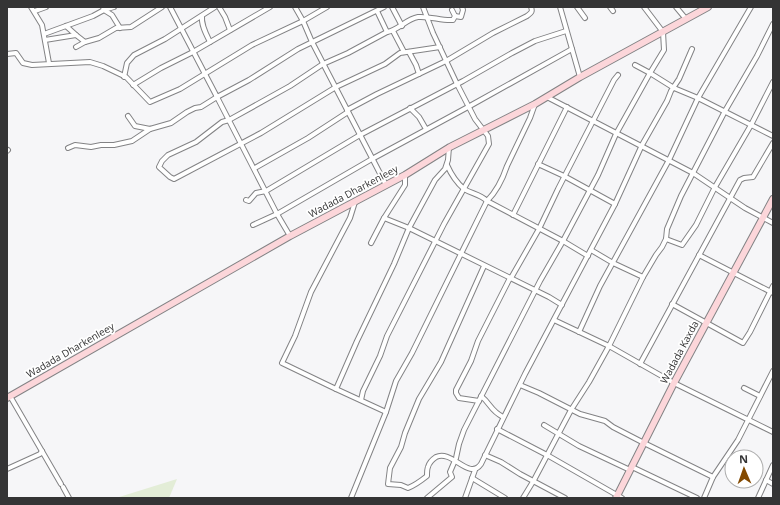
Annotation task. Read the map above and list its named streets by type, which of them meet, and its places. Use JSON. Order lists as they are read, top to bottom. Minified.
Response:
{"streets":{"main road":["Wadada Dharkenleey","Wadada Kaxda"]},"north":"top"}
